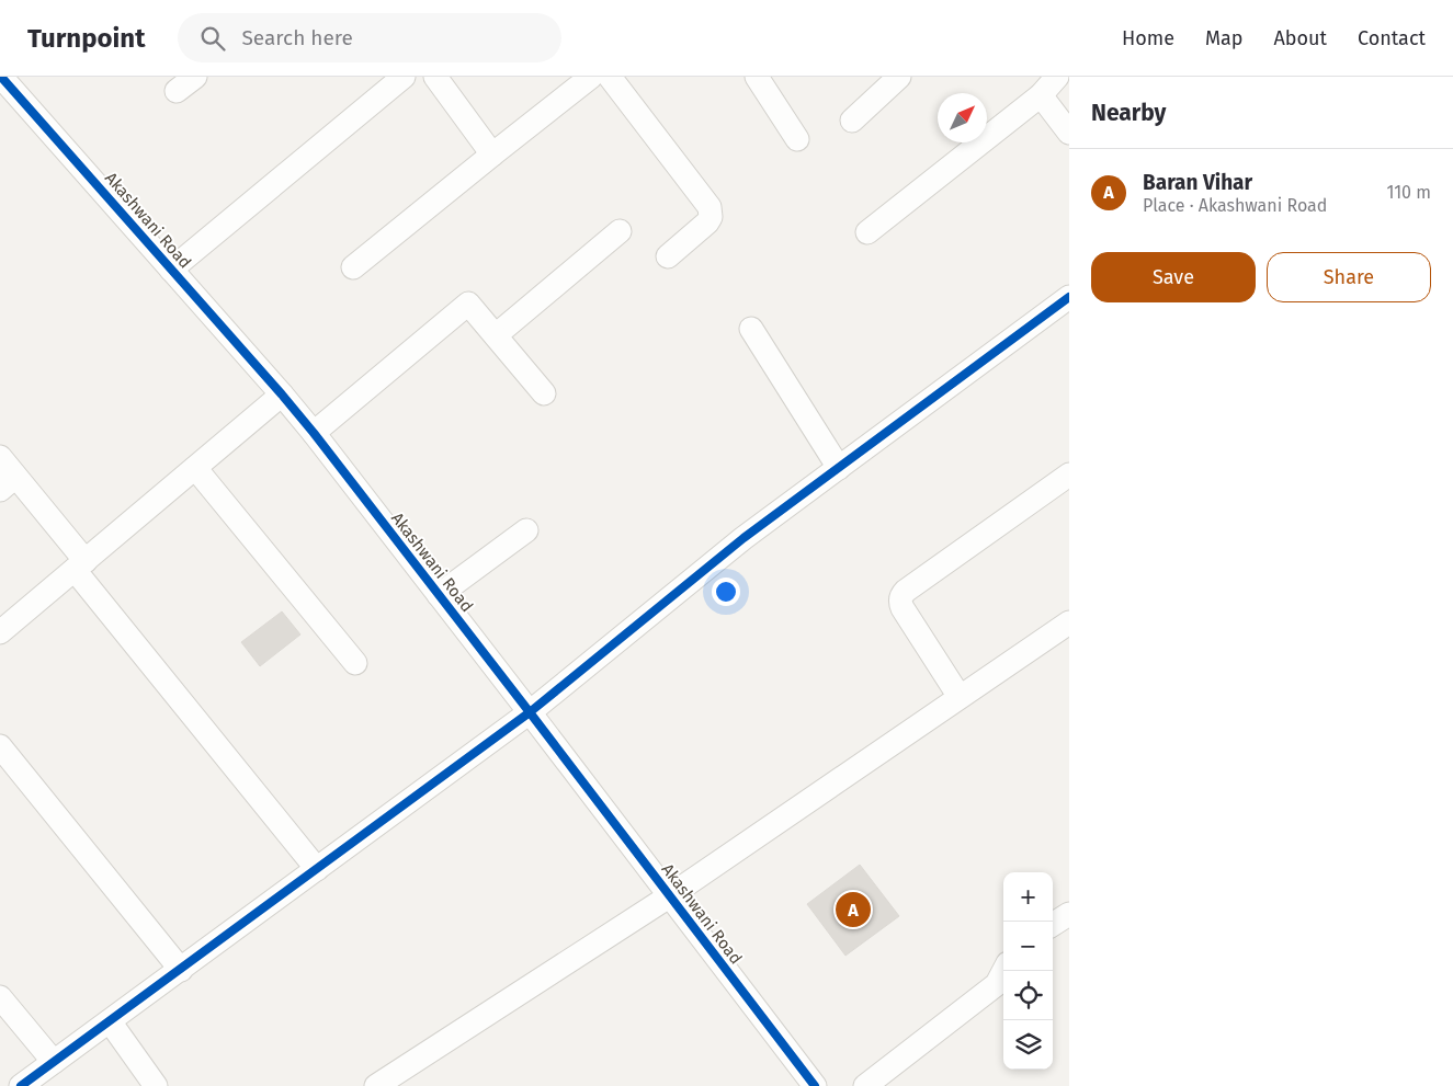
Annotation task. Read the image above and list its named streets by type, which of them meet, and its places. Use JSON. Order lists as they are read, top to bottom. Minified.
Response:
{"streets":{"street":["Akashwani Road"]},"north":"top right","page":{"header":"Turnpoint","search":"Search here","nav":["Home","Map","About","Contact"],"heading":"Nearby","list":[{"mark":"A","name":"Baran Vihar","note":"Place · Akashwani Road","value":"110 m"}],"buttons":["Save","Share"],"map_buttons":["+","−"],"pins":"A"}}
